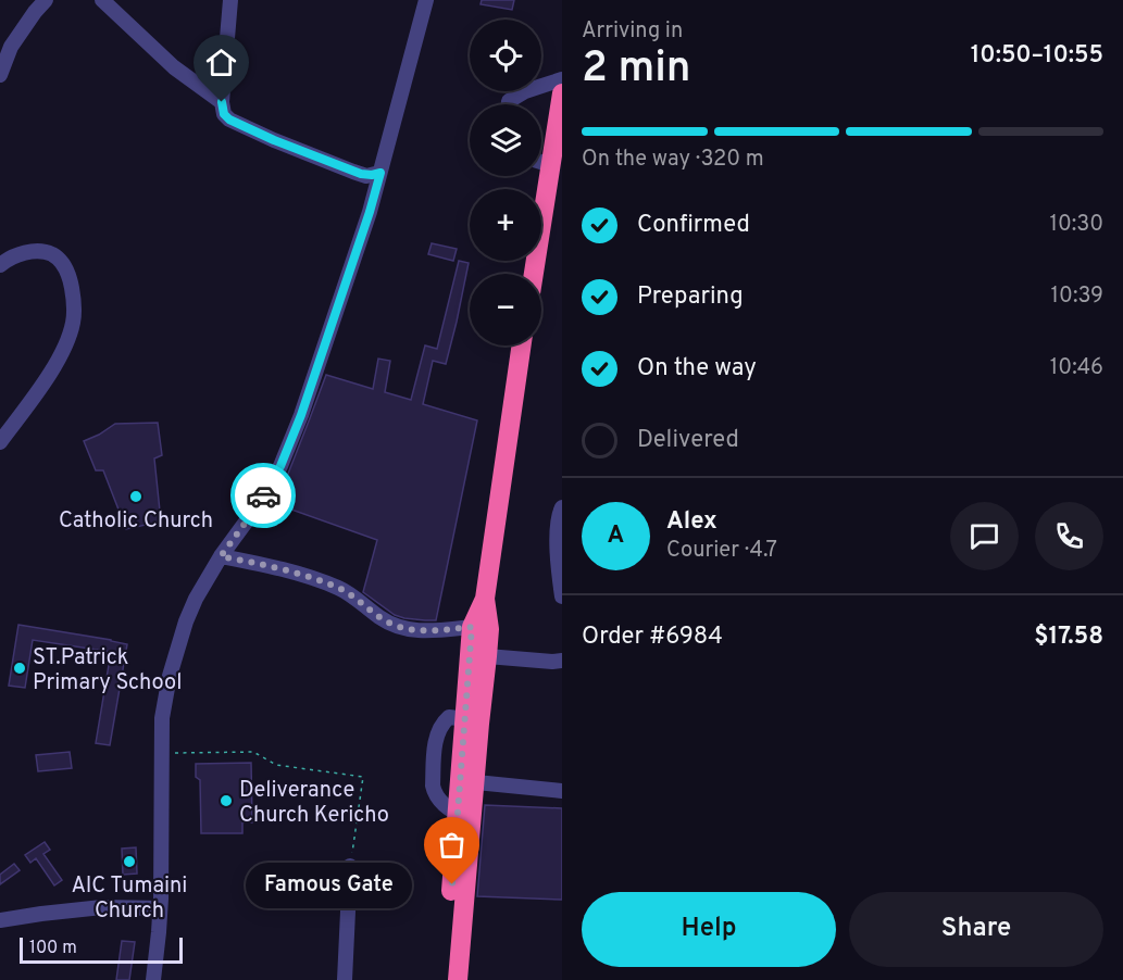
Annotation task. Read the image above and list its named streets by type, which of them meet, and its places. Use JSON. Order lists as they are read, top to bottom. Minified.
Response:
{"places":["Catholic Church","ST.Patrick Primary School","Deliverance Church Kericho","AIC Tumaini Church","Famous Gate"],"scale_bar":"100 m","page":{"heading":["2 min","Arriving in","10:50–10:55"],"panel":["Alex","Courier · 4.7","Order #6984","$17.58"],"map_buttons":["+","−"],"bar":"On the way · 320 m","list":[["Confirmed","10:30"],["Preparing","10:39"],["On the way","10:46"],"Delivered"],"round":"A","bubble":"Famous Gate","buttons":["Help","Share"],"scale":"100 m"}}
